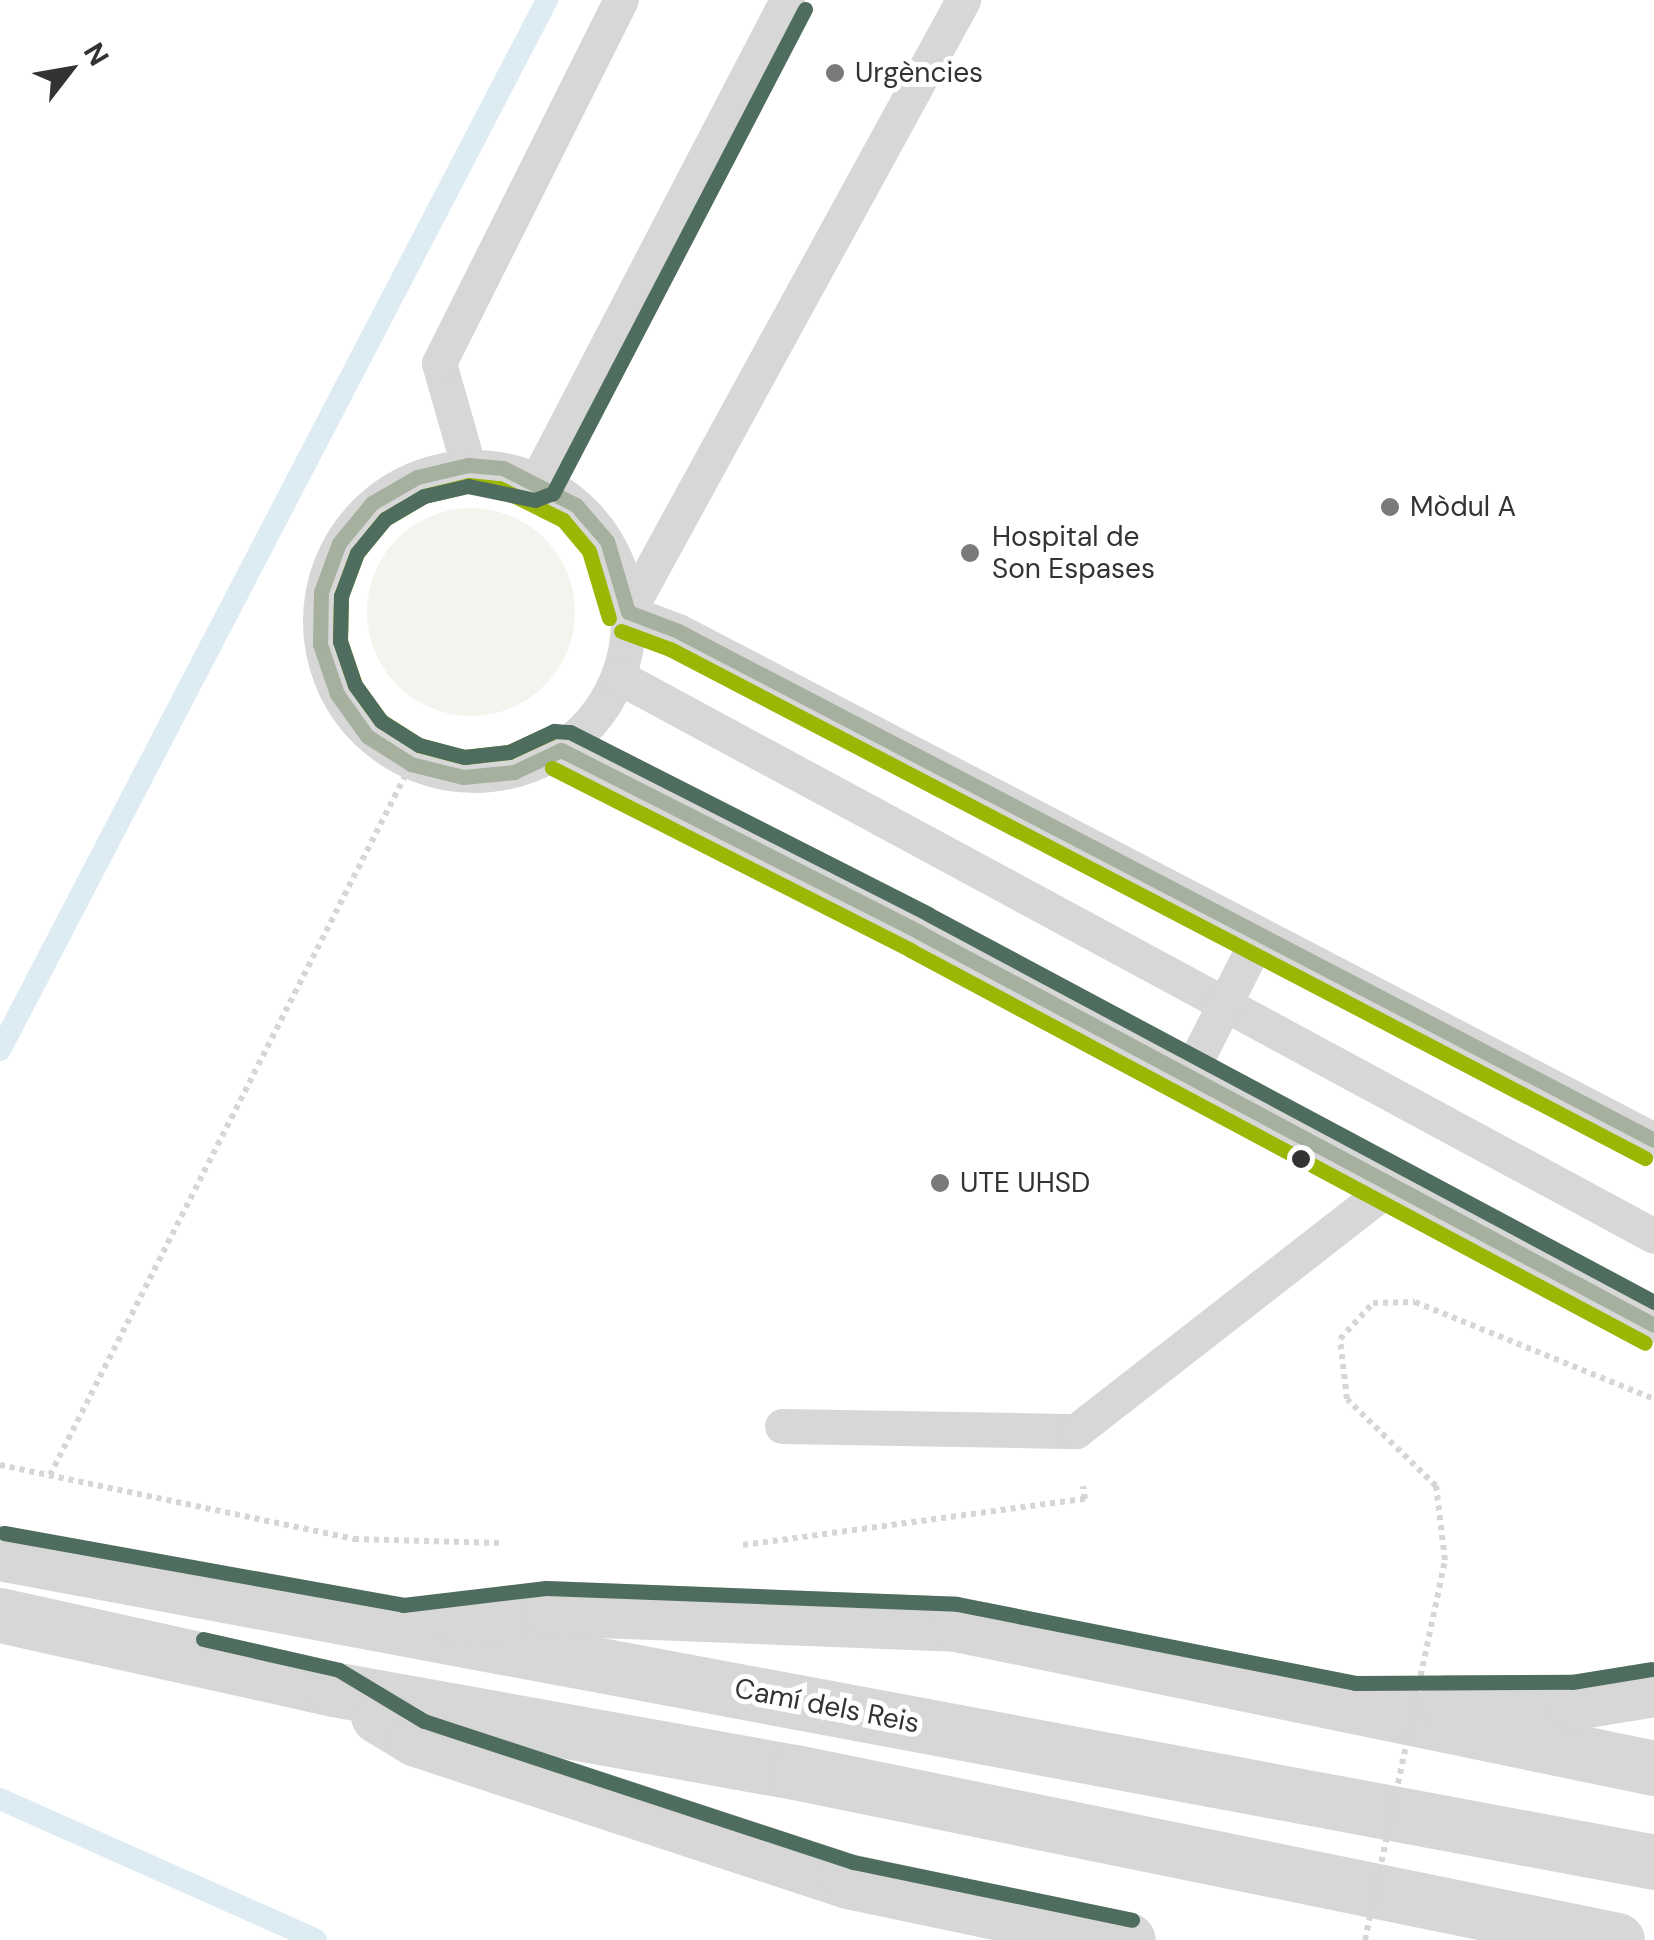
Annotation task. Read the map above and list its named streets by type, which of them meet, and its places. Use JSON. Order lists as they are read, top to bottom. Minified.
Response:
{"streets":{"street":["Camí dels Reis"]},"places":["Urgències","Mòdul A","Hospital de Son Espases","UTE UHSD"],"north":"top right"}
